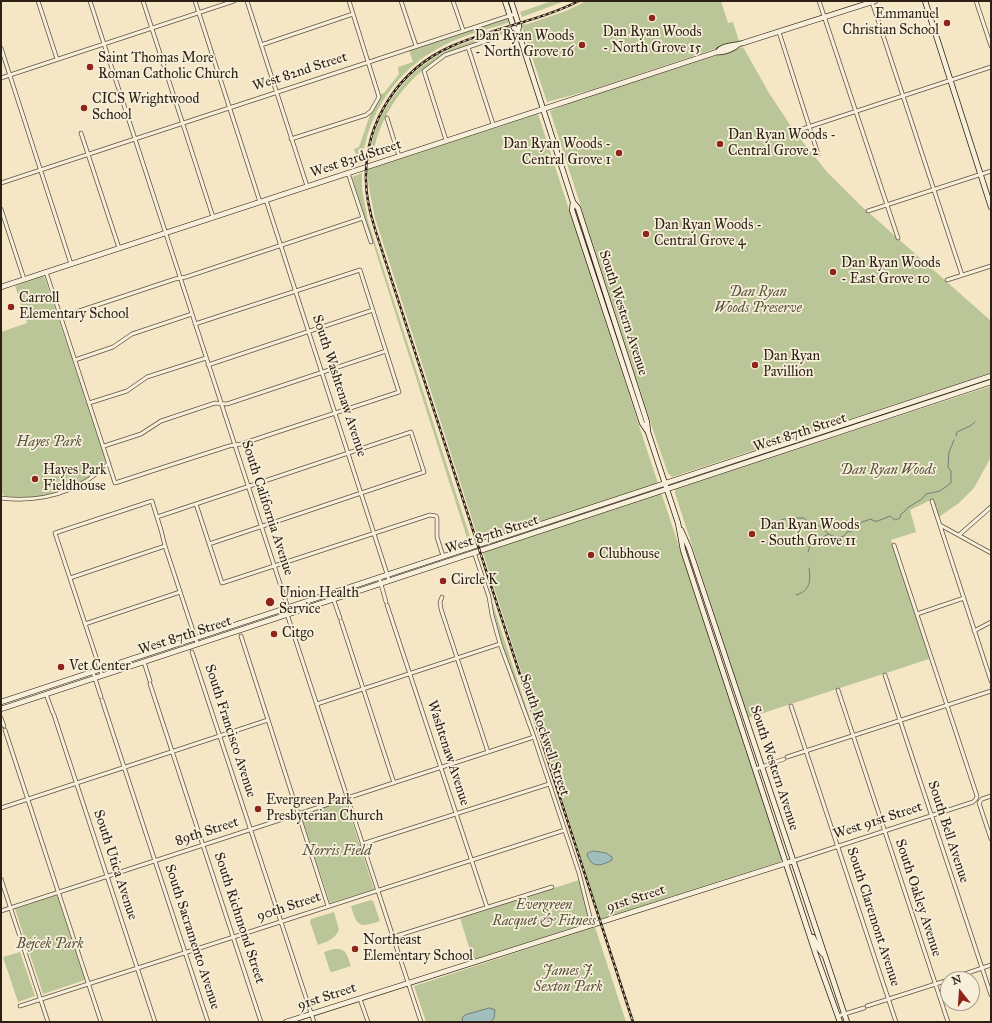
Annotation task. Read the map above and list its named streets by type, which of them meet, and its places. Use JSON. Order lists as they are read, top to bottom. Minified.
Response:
{"streets":{"main road":["West 83rd Street","South Western Avenue","West 87th Street","West 91st Street","91st Street"],"street":["West 82nd Street","South Washtenaw Avenue","South California Avenue","South Francisco Avenue","South Rockwell Street","Washtenaw Avenue","89th Street","South Bell Avenue","South Utica Avenue","South Oakley Avenue","90th Street","South Claremont Avenue","South Richmond Street","South Sacramento Avenue"]},"crossings":[["West 82nd Street","South Western Avenue"],["West 82nd Street","South California Avenue"],["West 83rd Street","South Western Avenue"],["West 83rd Street","South Washtenaw Avenue"],["West 83rd Street","South California Avenue"],["South Western Avenue","West 87th Street"],["South Western Avenue","West 91st Street"],["South Western Avenue","91st Street"],["South Washtenaw Avenue","West 87th Street"],["West 87th Street","South California Avenue"],["West 87th Street","South Rockwell Street"],["West 87th Street","Washtenaw Avenue"],["West 87th Street","South Utica Avenue"],["West 87th Street","South Richmond Street"],["West 87th Street","South Sacramento Avenue"],["South California Avenue","89th Street"],["South California Avenue","91st Street"],["South California Avenue","90th Street"],["South Francisco Avenue","89th Street"],["South Francisco Avenue","91st Street"],["South Francisco Avenue","90th Street"],["South Rockwell Street","89th Street"],["South Rockwell Street","91st Street"],["South Rockwell Street","90th Street"],["Washtenaw Avenue","89th Street"],["Washtenaw Avenue","90th Street"],["West 91st Street","South Bell Avenue"],["West 91st Street","South Oakley Avenue"],["West 91st Street","91st Street"],["West 91st Street","South Claremont Avenue"],["89th Street","South Utica Avenue"],["89th Street","South Richmond Street"],["89th Street","South Sacramento Avenue"],["South Utica Avenue","90th Street"],["90th Street","South Richmond Street"],["90th Street","South Sacramento Avenue"]],"parks":["Dan Ryan Woods Preserve","Hayes Park","Dan Ryan Woods","Norris Field","Evergreen Racquet & Fitness","Bejcek Park","James J. Sexton Park"],"places":["Dan Ryan Woods - North Grove 15","Emmanuel Christian School","Dan Ryan Woods - North Grove 16","Saint Thomas More Roman Catholic Church","CICS Wrightwood School","Dan Ryan Woods - Central Grove 2","Dan Ryan Woods - Central Grove 1","Dan Ryan Woods - Central Grove 4","Dan Ryan Woods - East Grove 10","Carroll Elementary School","Dan Ryan Pavillion","Hayes Park Fieldhouse","Dan Ryan Woods - South Grove 11","Clubhouse","Circle K","Union Health Service","Citgo","Vet Center","Evergreen Park Presbyterian Church","Northeast Elementary School"],"north":"top"}
